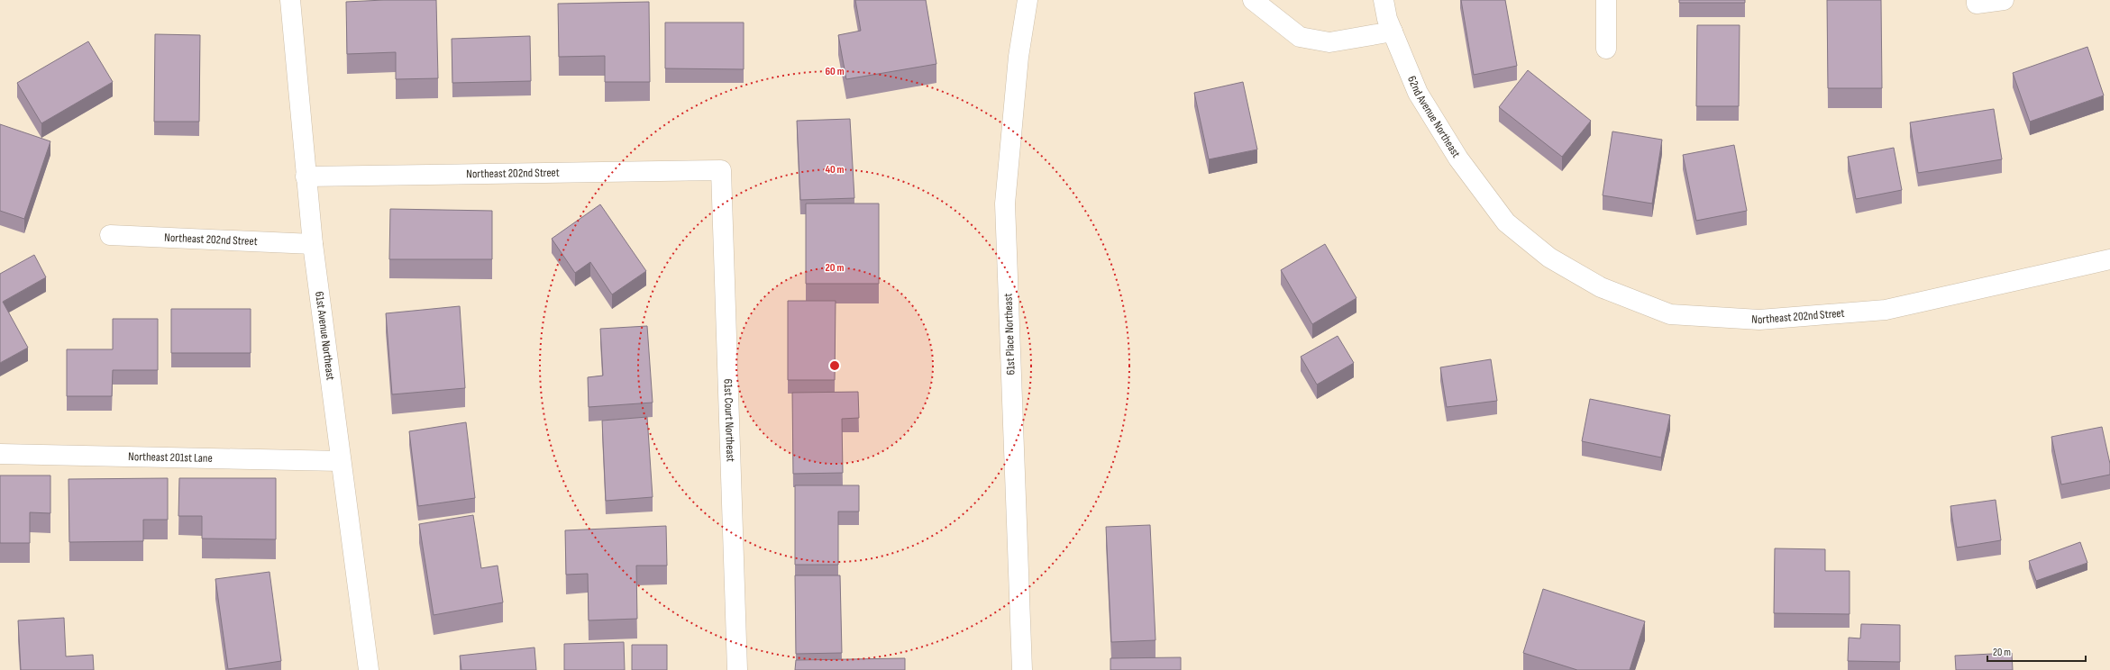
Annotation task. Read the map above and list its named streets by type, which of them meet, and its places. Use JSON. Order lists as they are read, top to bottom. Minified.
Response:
{"streets":{"street":["62nd Avenue Northeast","Northeast 202nd Street","61st Place Northeast","61st Avenue Northeast","61st Court Northeast","Northeast 201st Lane"]},"crossings":[["62nd Avenue Northeast","Northeast 202nd Street"],["Northeast 202nd Street","61st Avenue Northeast"],["Northeast 202nd Street","61st Court Northeast"],["61st Avenue Northeast","Northeast 201st Lane"]],"scale_bar":"20 m","rings":["60 m","40 m","20 m"]}
